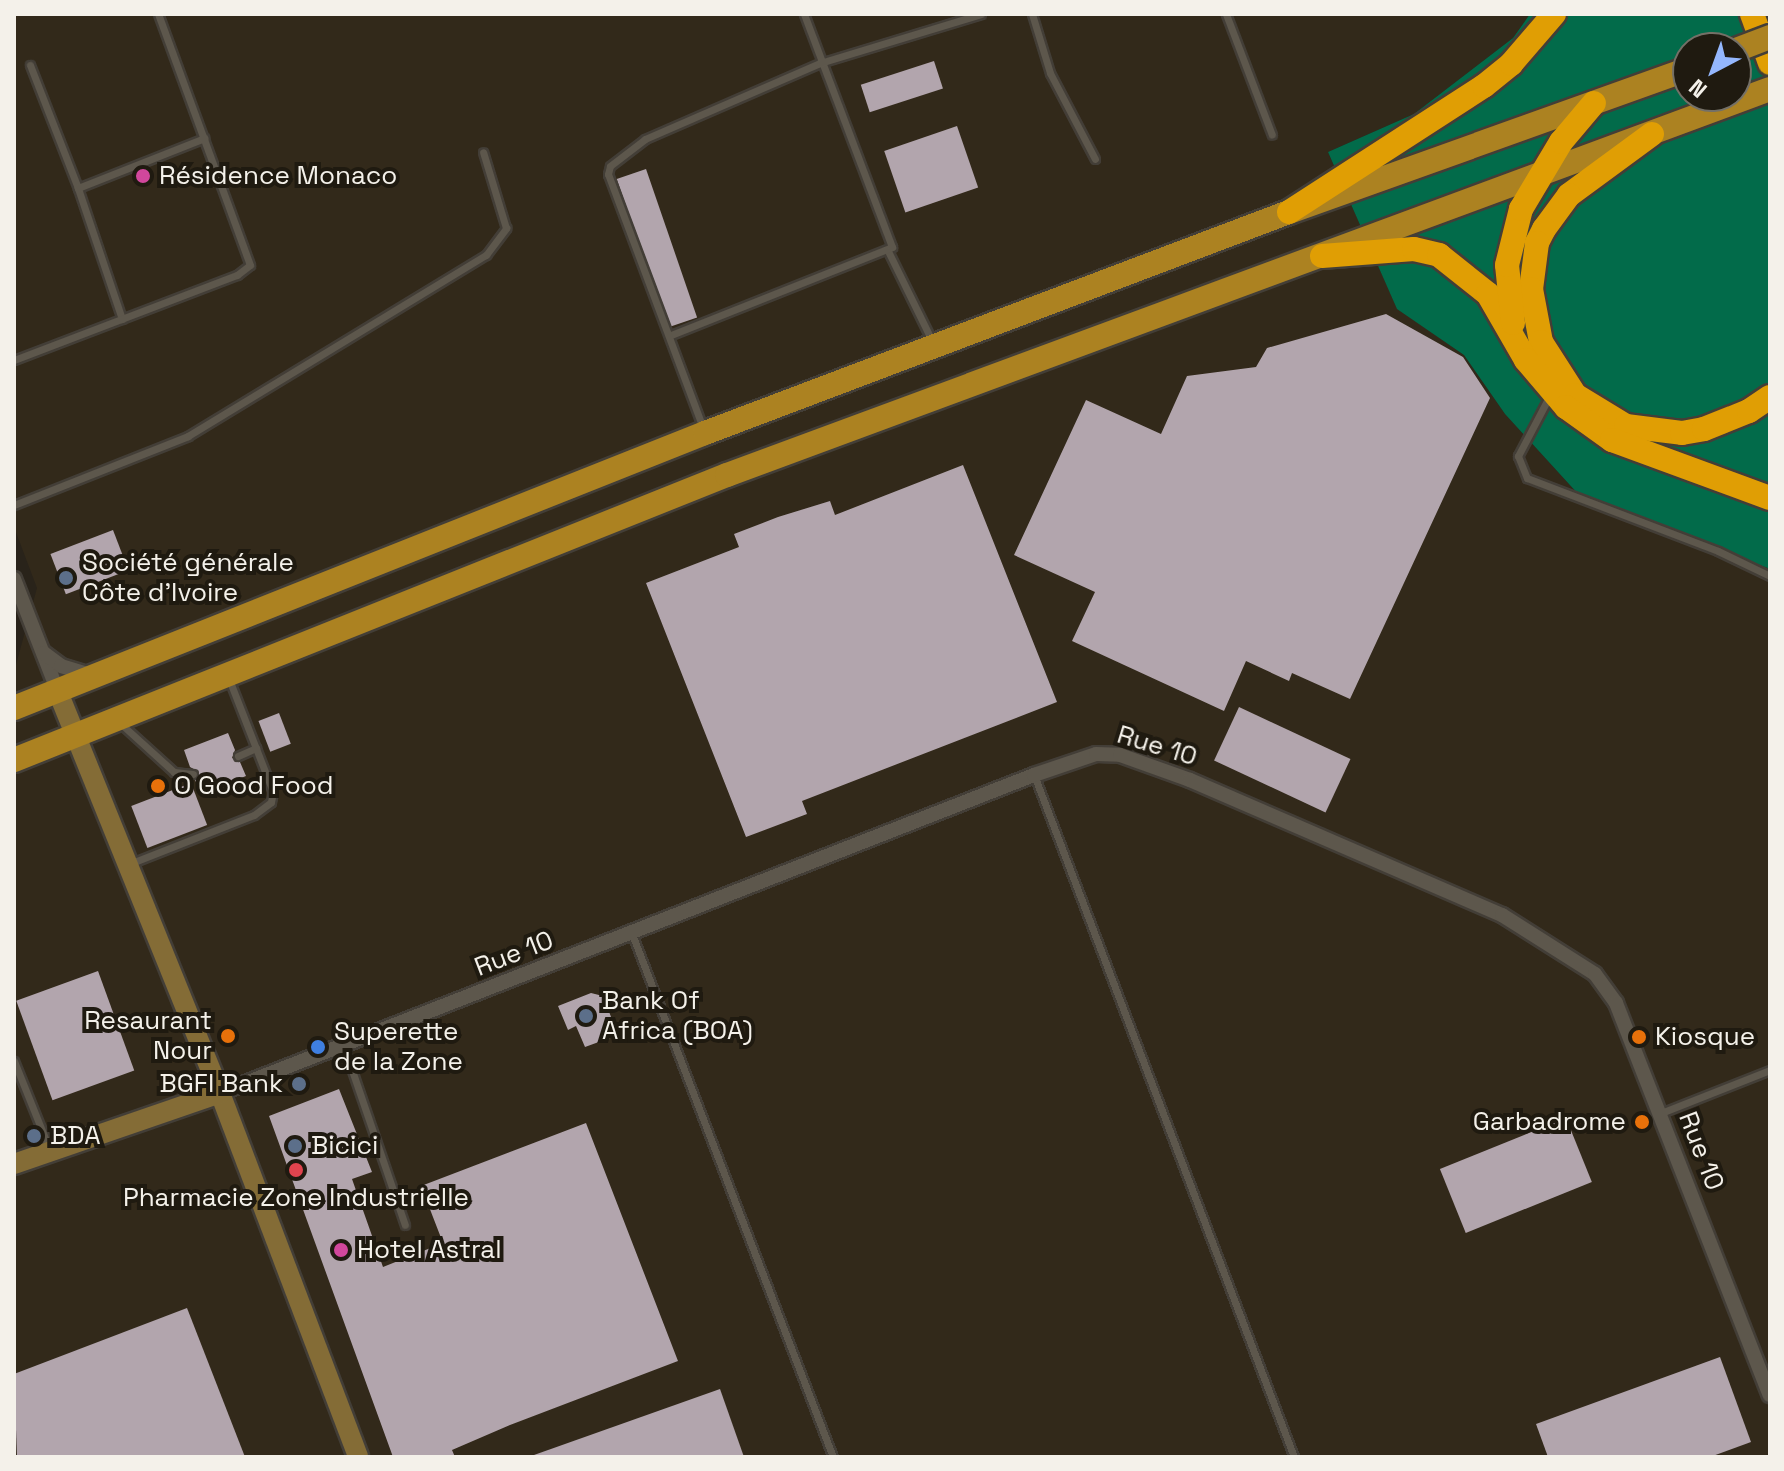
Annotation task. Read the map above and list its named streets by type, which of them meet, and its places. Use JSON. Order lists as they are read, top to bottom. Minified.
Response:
{"streets":{"street":["Rue 10"]},"places":["Résidence Monaco","Société générale Côte d’Ivoire","O Good Food","Bank Of Africa (BOA)","Resaurant Nour","Kiosque","Superette de la Zone","BGFI Bank","Garbadrome","BDA","Bicici","Pharmacie Zone Industrielle","Hotel Astral"],"north":"bottom left"}
